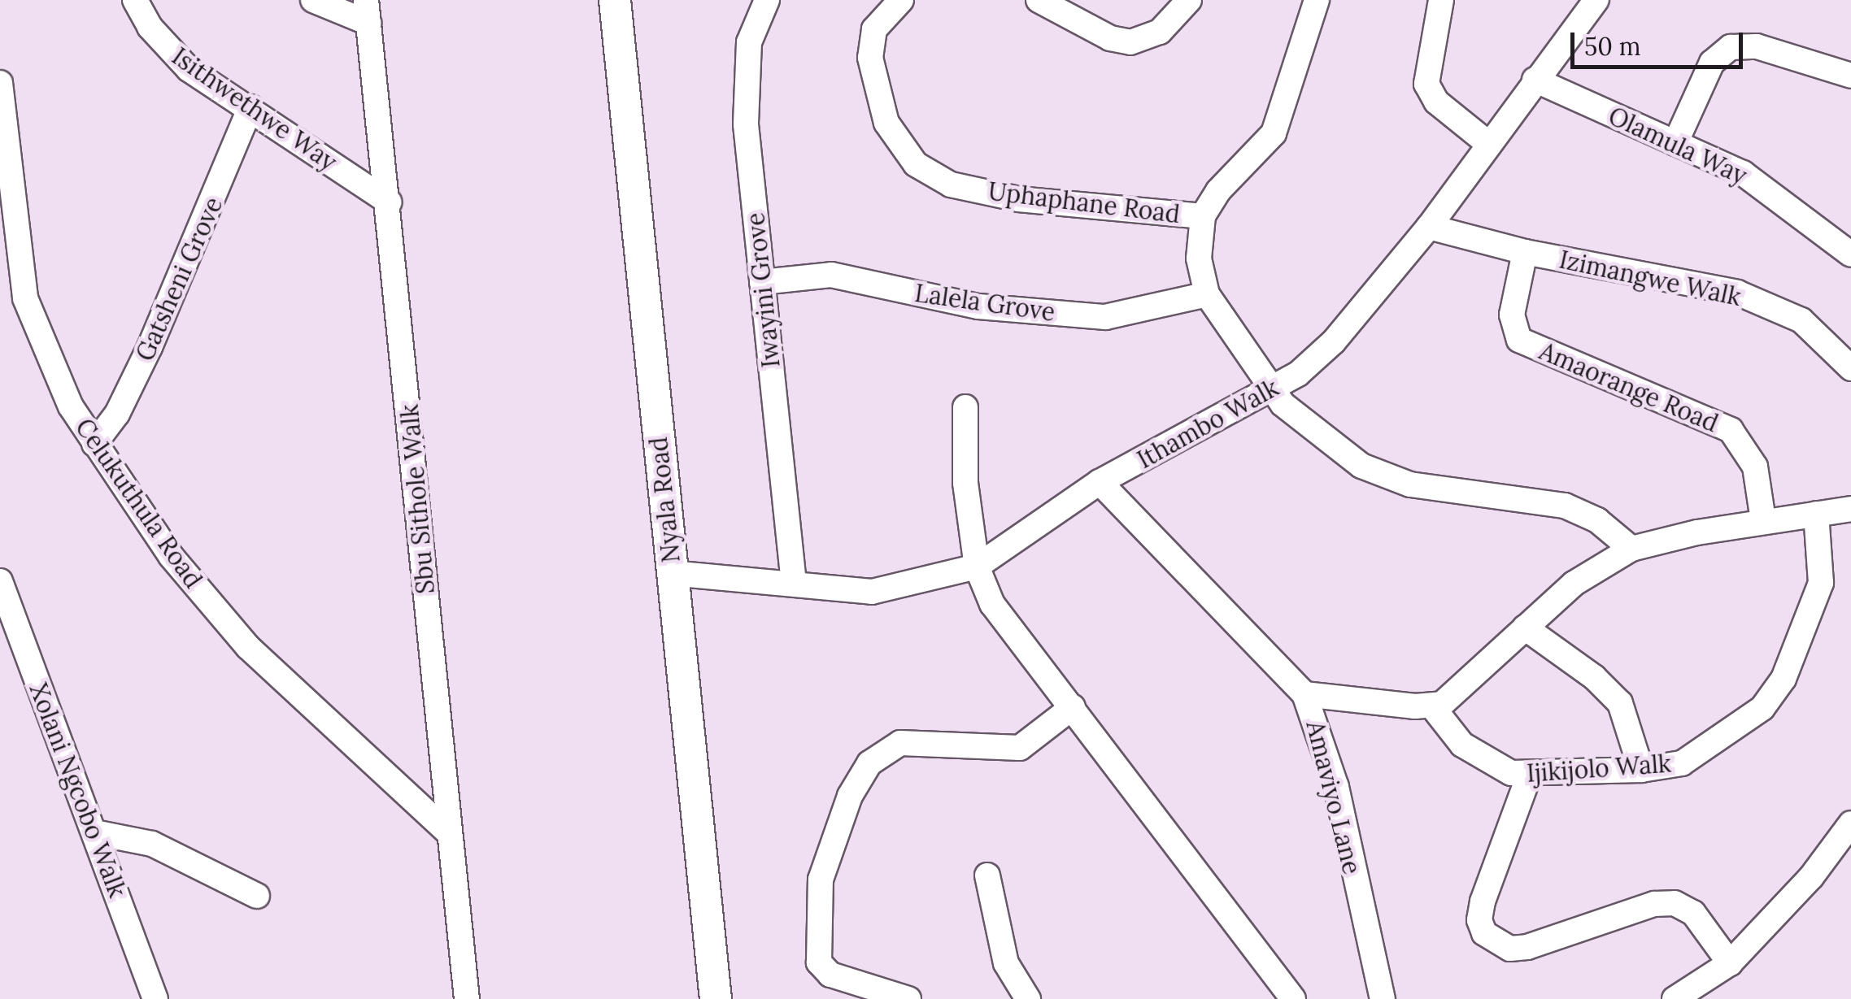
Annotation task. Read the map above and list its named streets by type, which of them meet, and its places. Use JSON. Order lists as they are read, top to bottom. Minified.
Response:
{"streets":{"street":["Isithwethwe Way","Olamula Way","Uphaphane Road","Izimangwe Walk","Gatsheni Grove","Iwayini Grove","Lalela Grove","Amaorange Road","Ithambo Walk","Sbu Sithole Walk","Nyala Road","Celukuthula Road","Ijikijolo Walk","Xolani Ngcobo Walk","Amaviyo Lane"]},"crossings":[["Isithwethwe Way","Gatsheni Grove"],["Isithwethwe Way","Sbu Sithole Walk"],["Olamula Way","Ithambo Walk"],["Izimangwe Walk","Amaorange Road"],["Izimangwe Walk","Ithambo Walk"],["Gatsheni Grove","Celukuthula Road"],["Iwayini Grove","Lalela Grove"],["Iwayini Grove","Ithambo Walk"],["Ithambo Walk","Nyala Road"],["Ithambo Walk","Amaviyo Lane"],["Sbu Sithole Walk","Celukuthula Road"]],"scale_bar":"50 m"}
